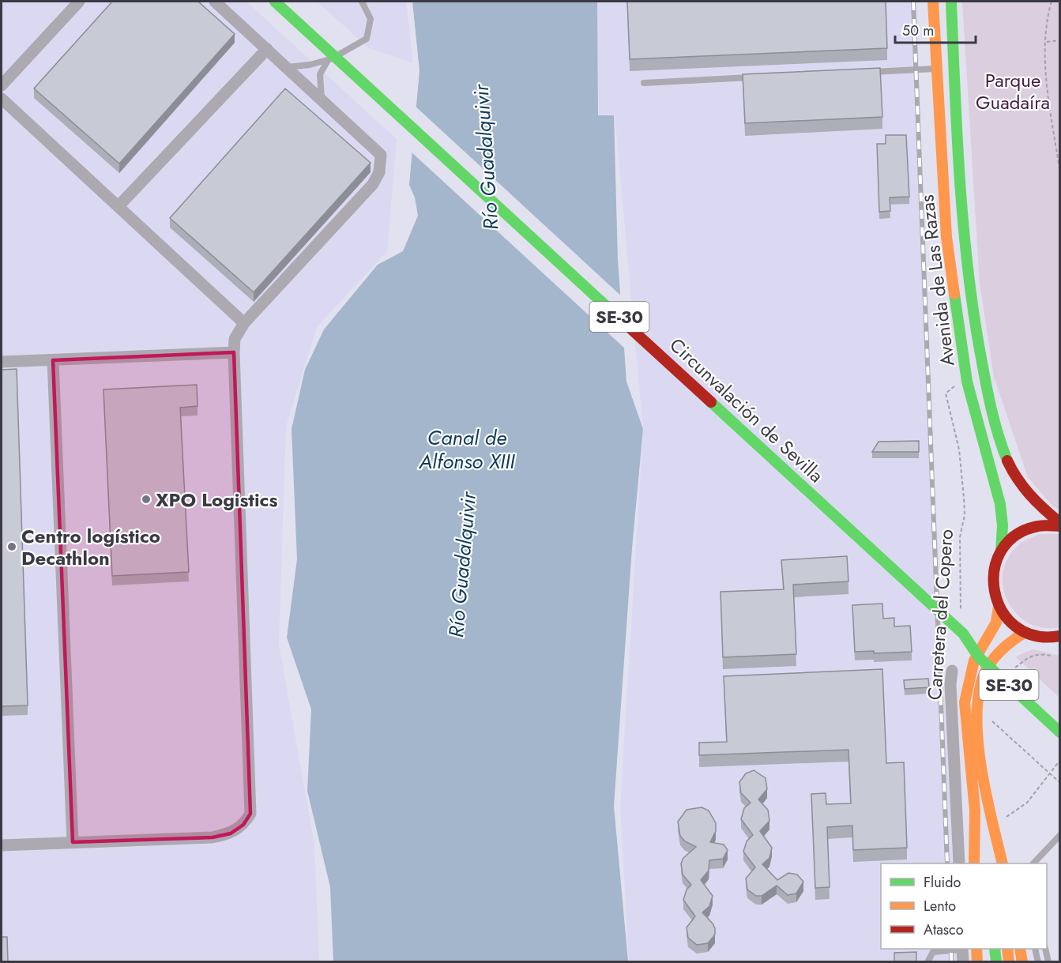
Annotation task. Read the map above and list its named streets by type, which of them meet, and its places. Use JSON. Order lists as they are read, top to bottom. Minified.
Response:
{"streets":{"main road":["Avenida de Las Razas","SE-30","Circunvalación de Sevilla"],"street":["Carretera del Copero"]},"crossings":[["Avenida de Las Razas","Carretera del Copero"]],"water":["Río Guadalquivir","Canal de Alfonso XIII"],"parks":["Parque Guadaíra"],"places":["XPO Logistics","Centro logístico Decathlon"],"legend":["Fluido","Lento","Atasco"],"scale_bar":"50 m"}
